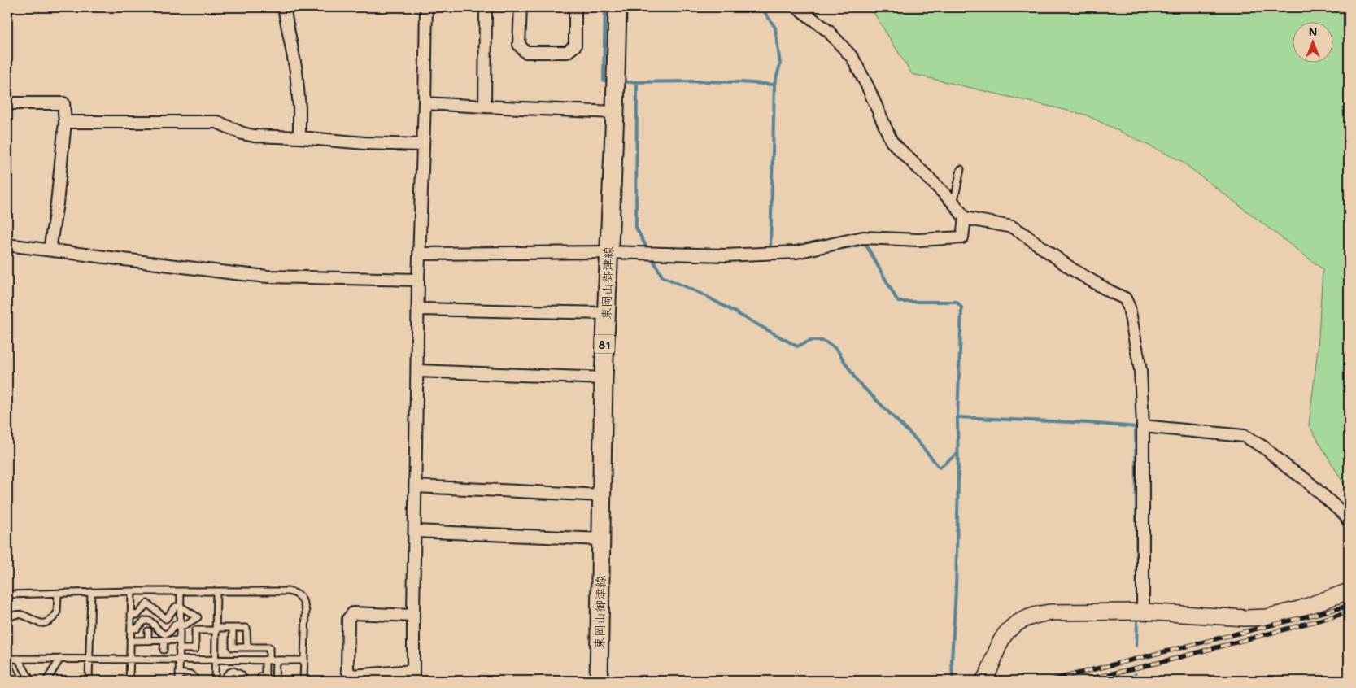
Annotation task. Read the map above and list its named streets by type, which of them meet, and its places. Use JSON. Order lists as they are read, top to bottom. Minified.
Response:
{"streets":{"main road":["東岡山御津線","81"]},"north":"top"}
